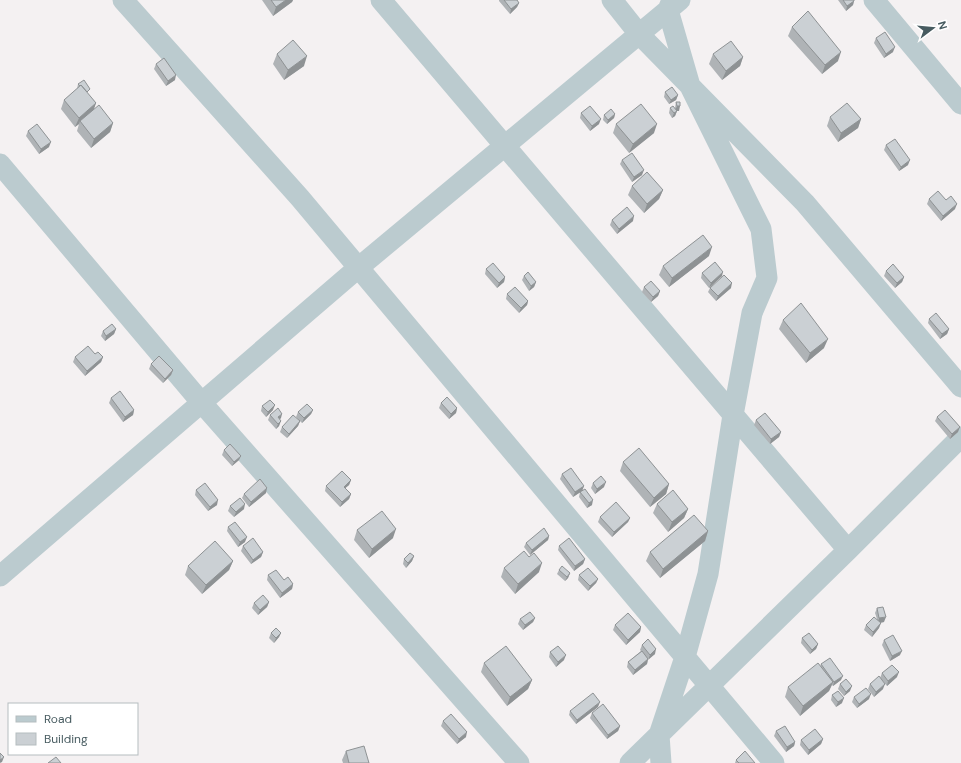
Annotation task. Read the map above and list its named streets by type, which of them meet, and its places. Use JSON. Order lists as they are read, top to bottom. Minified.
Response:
{"legend":["Road","Building"],"north":"right"}
